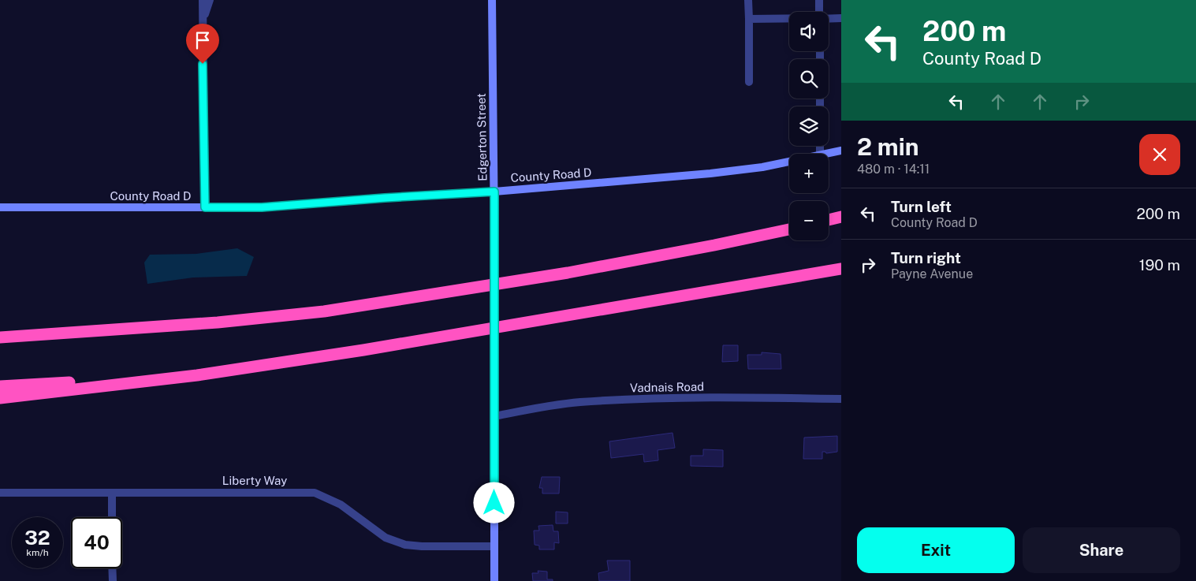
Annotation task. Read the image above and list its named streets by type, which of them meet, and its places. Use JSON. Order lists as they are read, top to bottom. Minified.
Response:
{"streets":{"street":["Edgerton Street","County Road D","Vadnais Road","Liberty Way"]},"crossings":[["Edgerton Street","County Road D"],["Edgerton Street","Vadnais Road"],["Edgerton Street","Liberty Way"]],"page":{"turn":["200 m","County Road D"],"map_buttons":["+","−"],"heading":["2 min","480 m · 14:11"],"list":[{"name":"Turn left","note":"County Road D","value":"200 m"},{"name":"Turn right","note":"Payne Avenue","value":"190 m"}],"speed":"32 km/h","limit":"40","buttons":["Exit","Share"]}}
